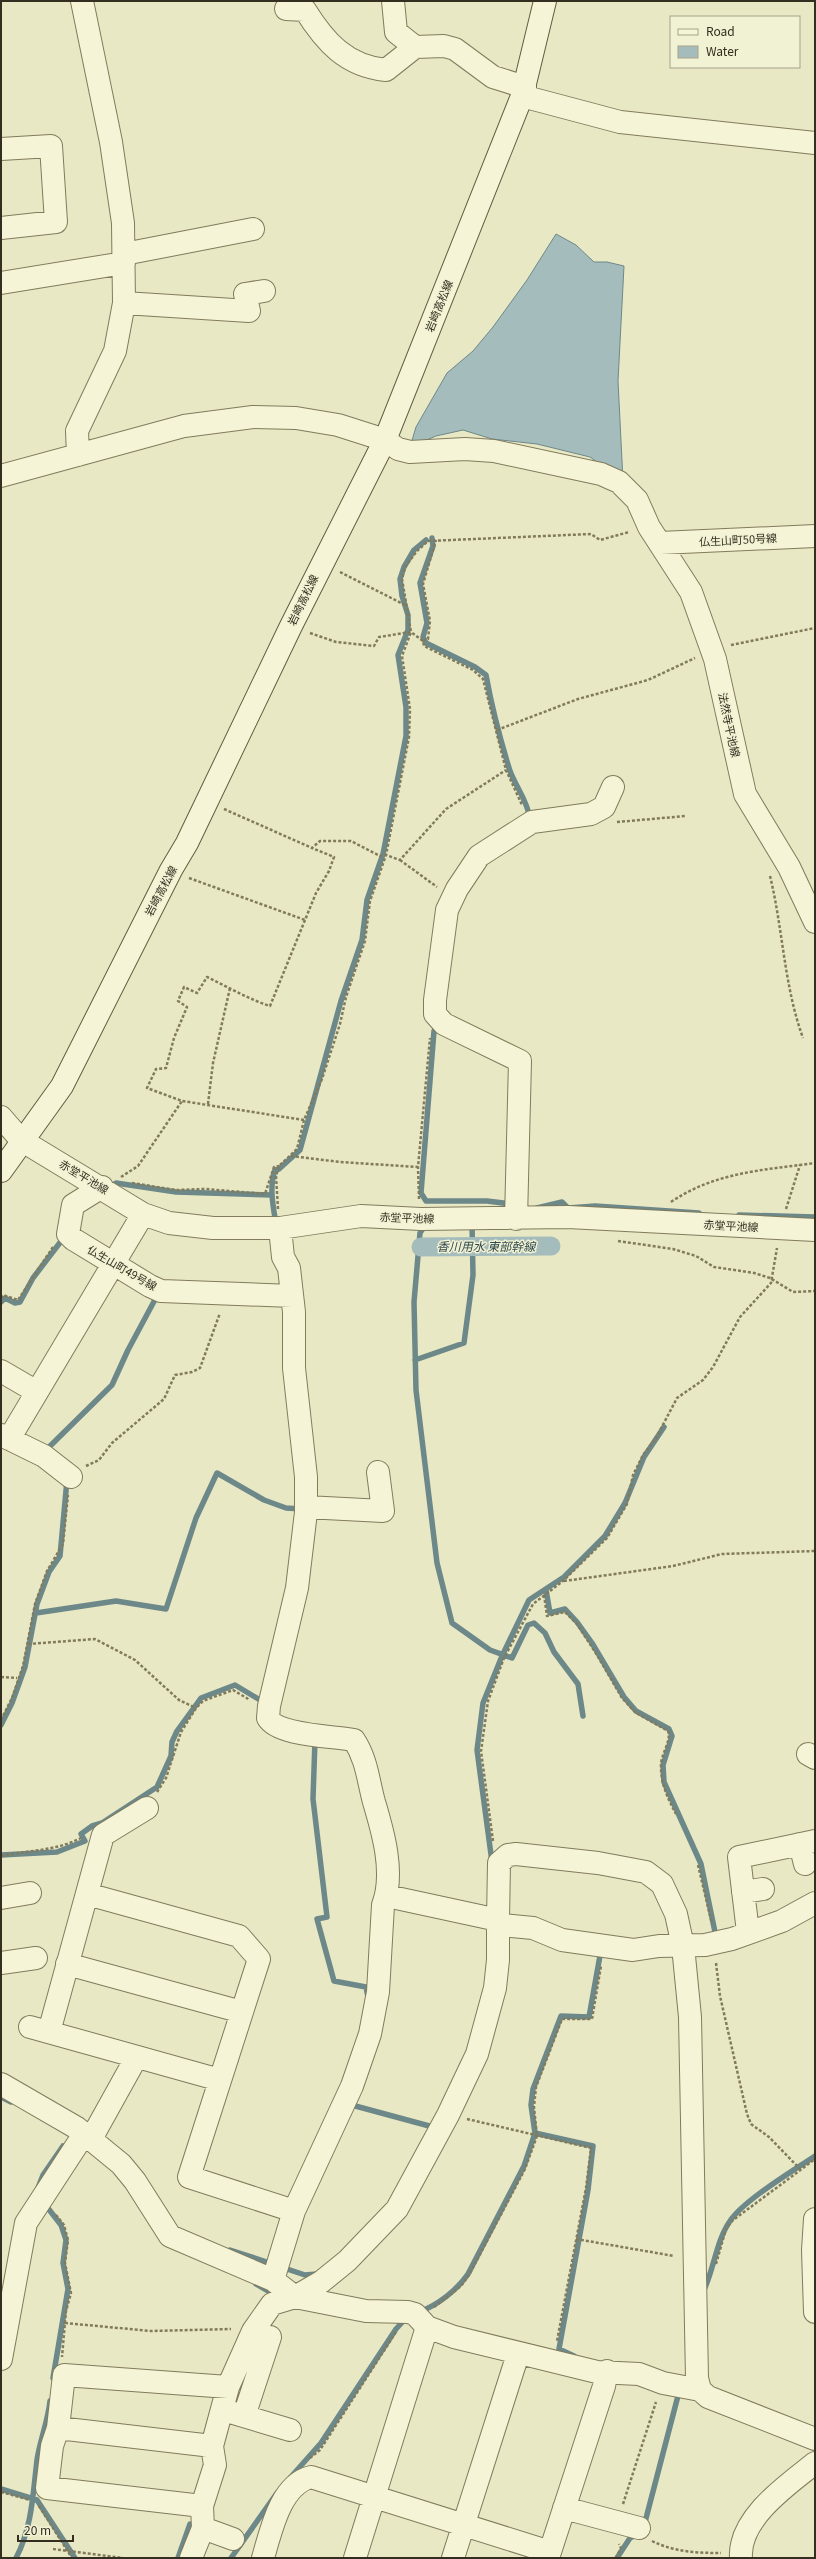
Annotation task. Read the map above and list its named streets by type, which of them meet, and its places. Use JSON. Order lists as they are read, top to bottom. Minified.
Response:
{"streets":{"street":["岩崎高松線","仏生山町50号線","法然寺平池線","赤堂平池線","仏生山町49号線"]},"crossings":[["岩崎高松線","法然寺平池線"],["岩崎高松線","赤堂平池線"],["仏生山町50号線","法然寺平池線"]],"water":["香川用水 東部幹線"],"legend":["Road","Water"],"scale_bar":"20 m"}
